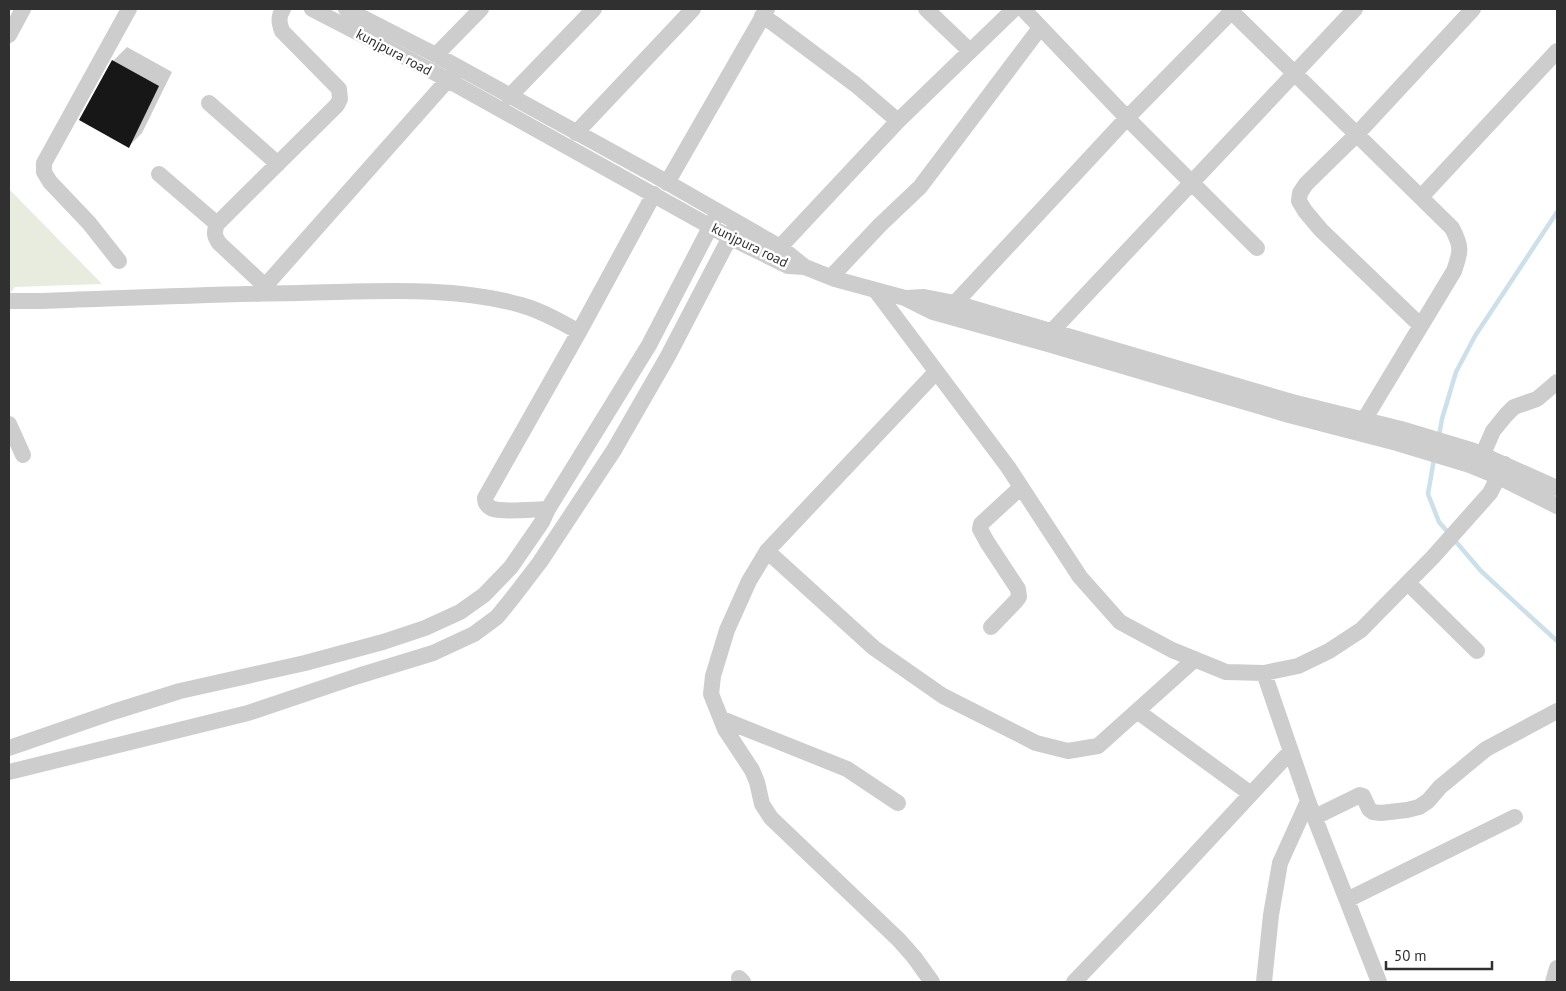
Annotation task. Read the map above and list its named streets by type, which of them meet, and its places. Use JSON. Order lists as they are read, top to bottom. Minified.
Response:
{"streets":{"street":["kunjpura road"]},"scale_bar":"50 m"}
